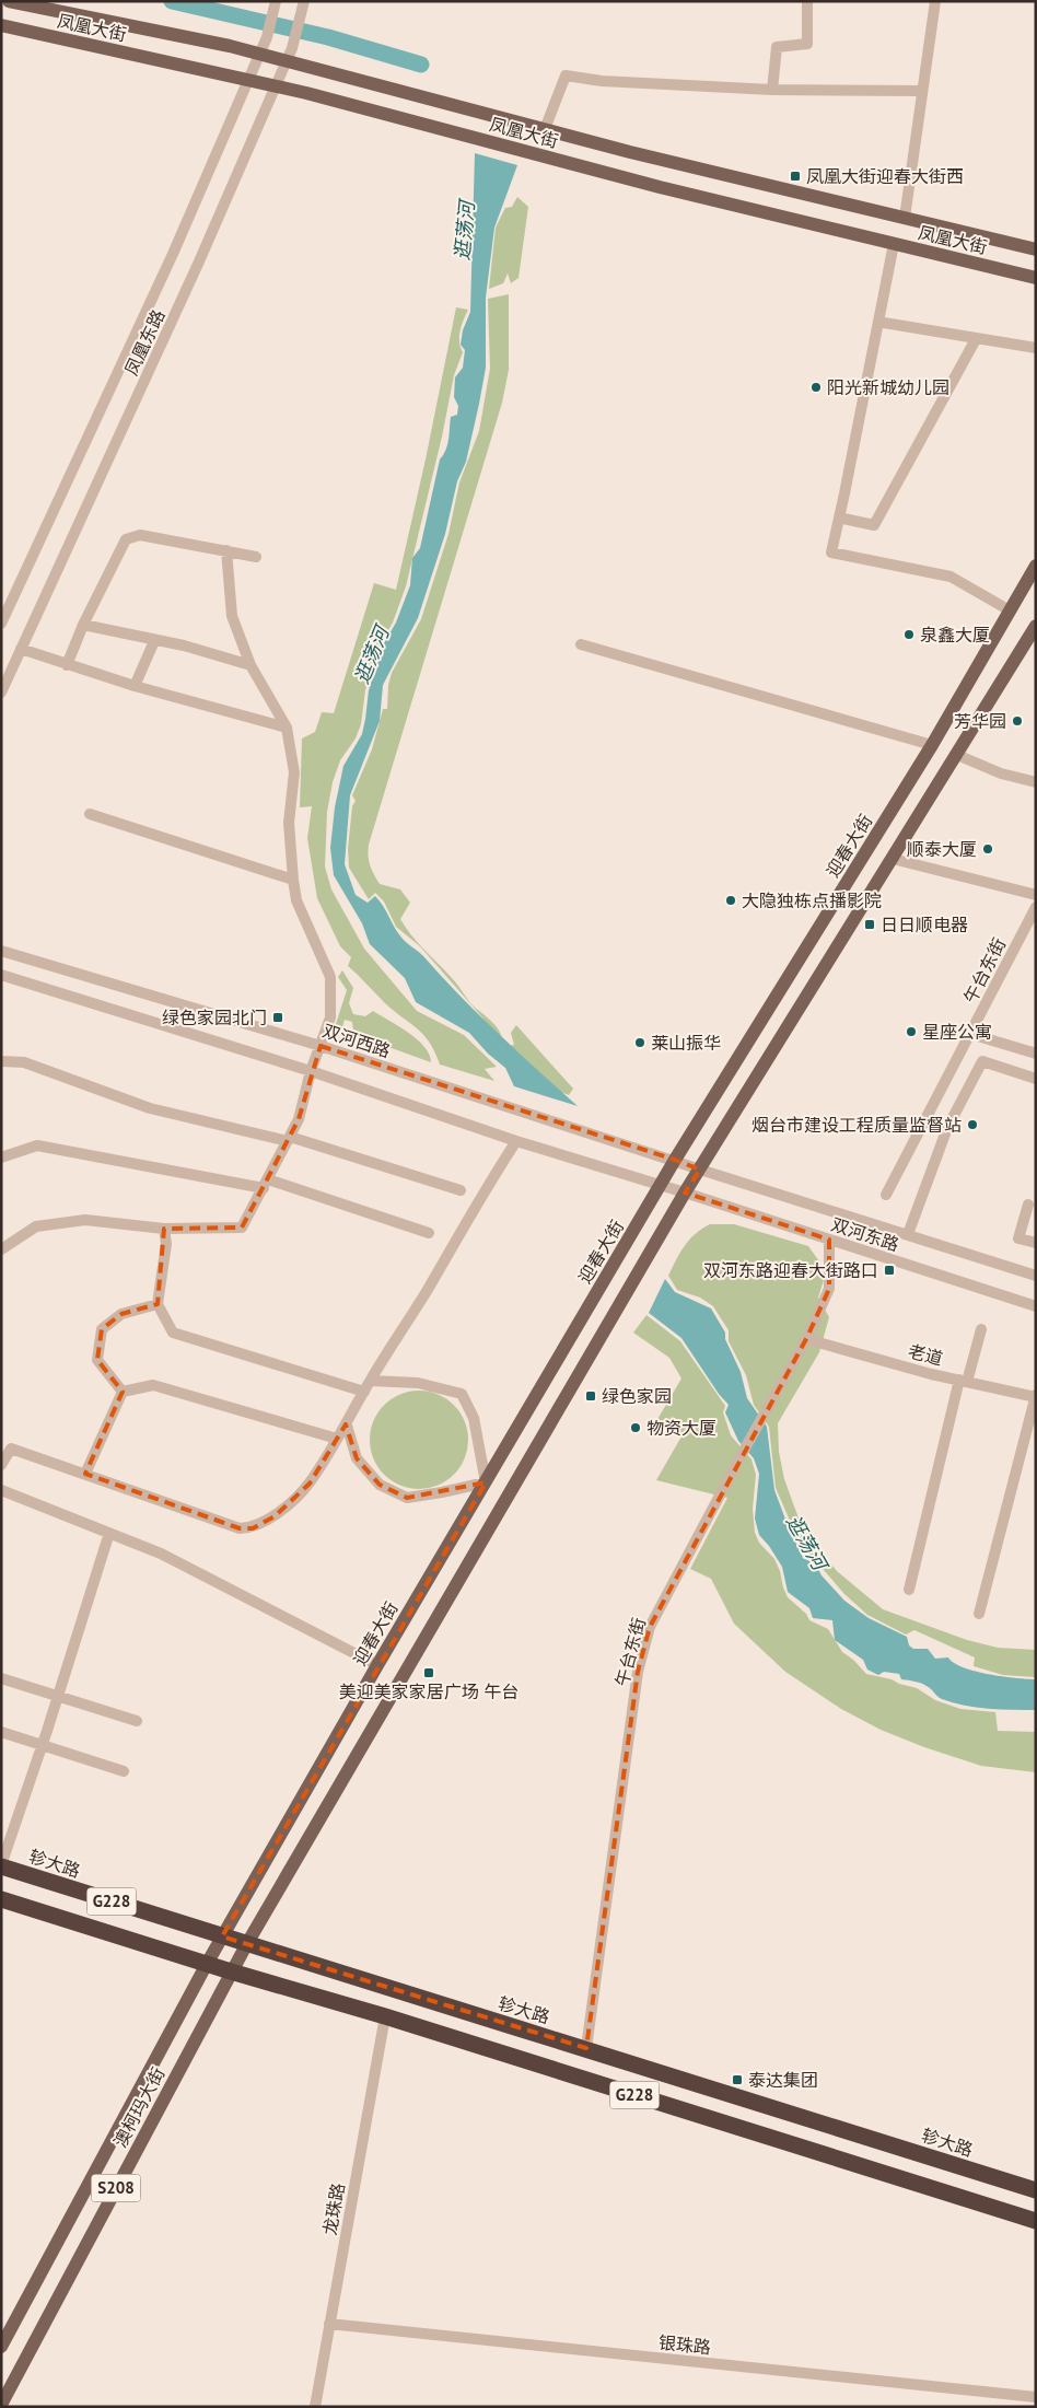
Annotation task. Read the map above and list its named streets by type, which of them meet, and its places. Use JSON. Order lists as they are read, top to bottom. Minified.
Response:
{"streets":{"highway":["轸大路","G228"],"main road":["凤凰大街","迎春大街","澳柯玛大街","S208"],"street":["凤凰东路","午台东街","双河西路","双河东路","老道","龙珠路","银珠路"]},"crossings":[["凤凰大街","凤凰东路"],["迎春大街","双河西路"],["迎春大街","轸大路"],["迎春大街","G228"],["迎春大街","澳柯玛大街"],["午台东街","双河东路"],["午台东街","老道"],["午台东街","轸大路"],["双河西路","双河东路"],["G228","澳柯玛大街"],["G228","龙珠路"],["龙珠路","银珠路"]],"water":["逛荡河"],"places":{"transit":["凤凰大街迎春大街西","日日顺电器","绿色家园北门","双河东路迎春大街路口","绿色家园","美迎美家家居广场 午台","泰达集团"],"other":["阳光新城幼儿园","泉鑫大厦","芳华园","顺泰大厦","大隐独栋点播影院","星座公寓","莱山振华","烟台市建设工程质量监督站","物资大厦"]}}
